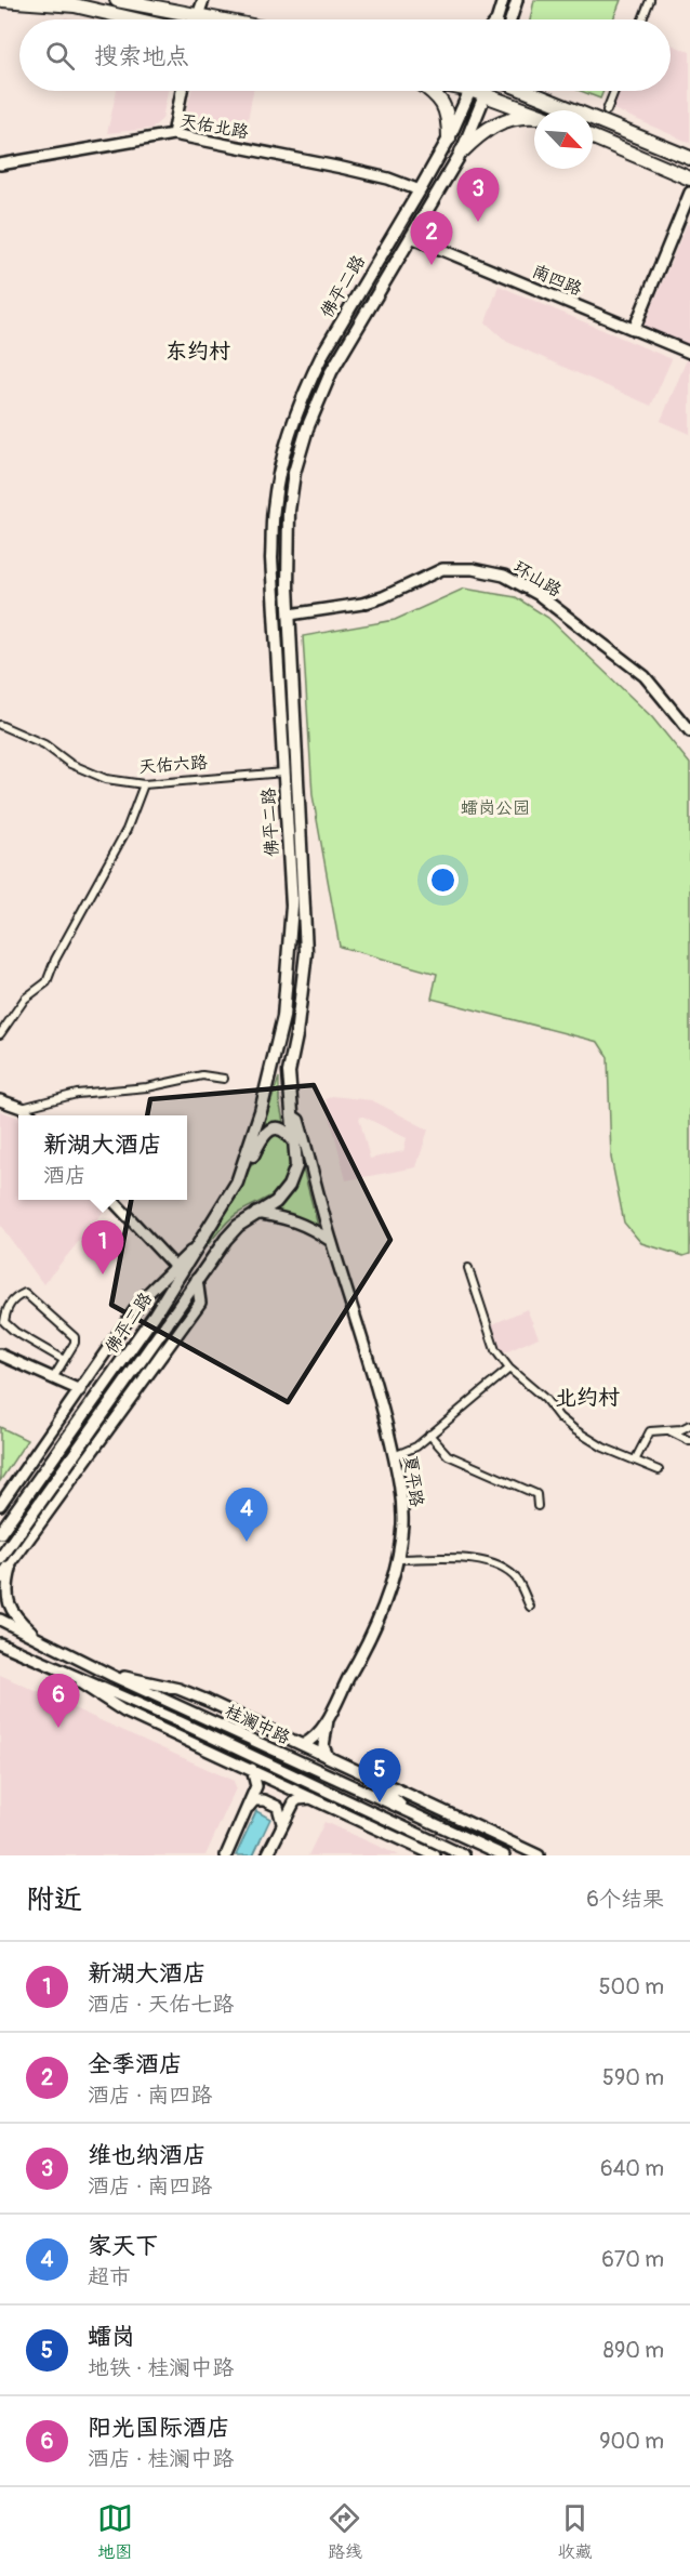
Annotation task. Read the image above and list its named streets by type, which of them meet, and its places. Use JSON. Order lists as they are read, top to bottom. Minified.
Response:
{"streets":{"main road":["天佑北路","南四路","佛平二路","环山路","夏平路","桂澜中路"],"street":["天佑六路"]},"crossings":[["天佑北路","佛平二路"],["南四路","佛平二路"],["佛平二路","环山路"],["佛平二路","天佑六路"],["佛平二路","夏平路"]],"districts":["东约村","北约村"],"parks":["𧒽岗公园"],"north":"bottom right","page":{"search":"搜索地点","pins":["3","2","1","4","6","5"],"popup":["新湖大酒店","酒店"],"heading":["附近","6个结果"],"list":[{"mark":"1","name":"新湖大酒店","note":"酒店 · 天佑七路","value":"500 m"},{"mark":"2","name":"全季酒店","note":"酒店 · 南四路","value":"590 m"},{"mark":"3","name":"维也纳酒店","note":"酒店 · 南四路","value":"640 m"},{"mark":"4","name":"家天下","note":"超市","value":"670 m"},{"mark":"5","name":"𧒽岗","note":"地铁 · 桂澜中路","value":"890 m"},{"mark":"6","name":"阳光国际酒店","note":"酒店 · 桂澜中路","value":"900 m"}],"nav":["地图","路线","收藏"]}}
